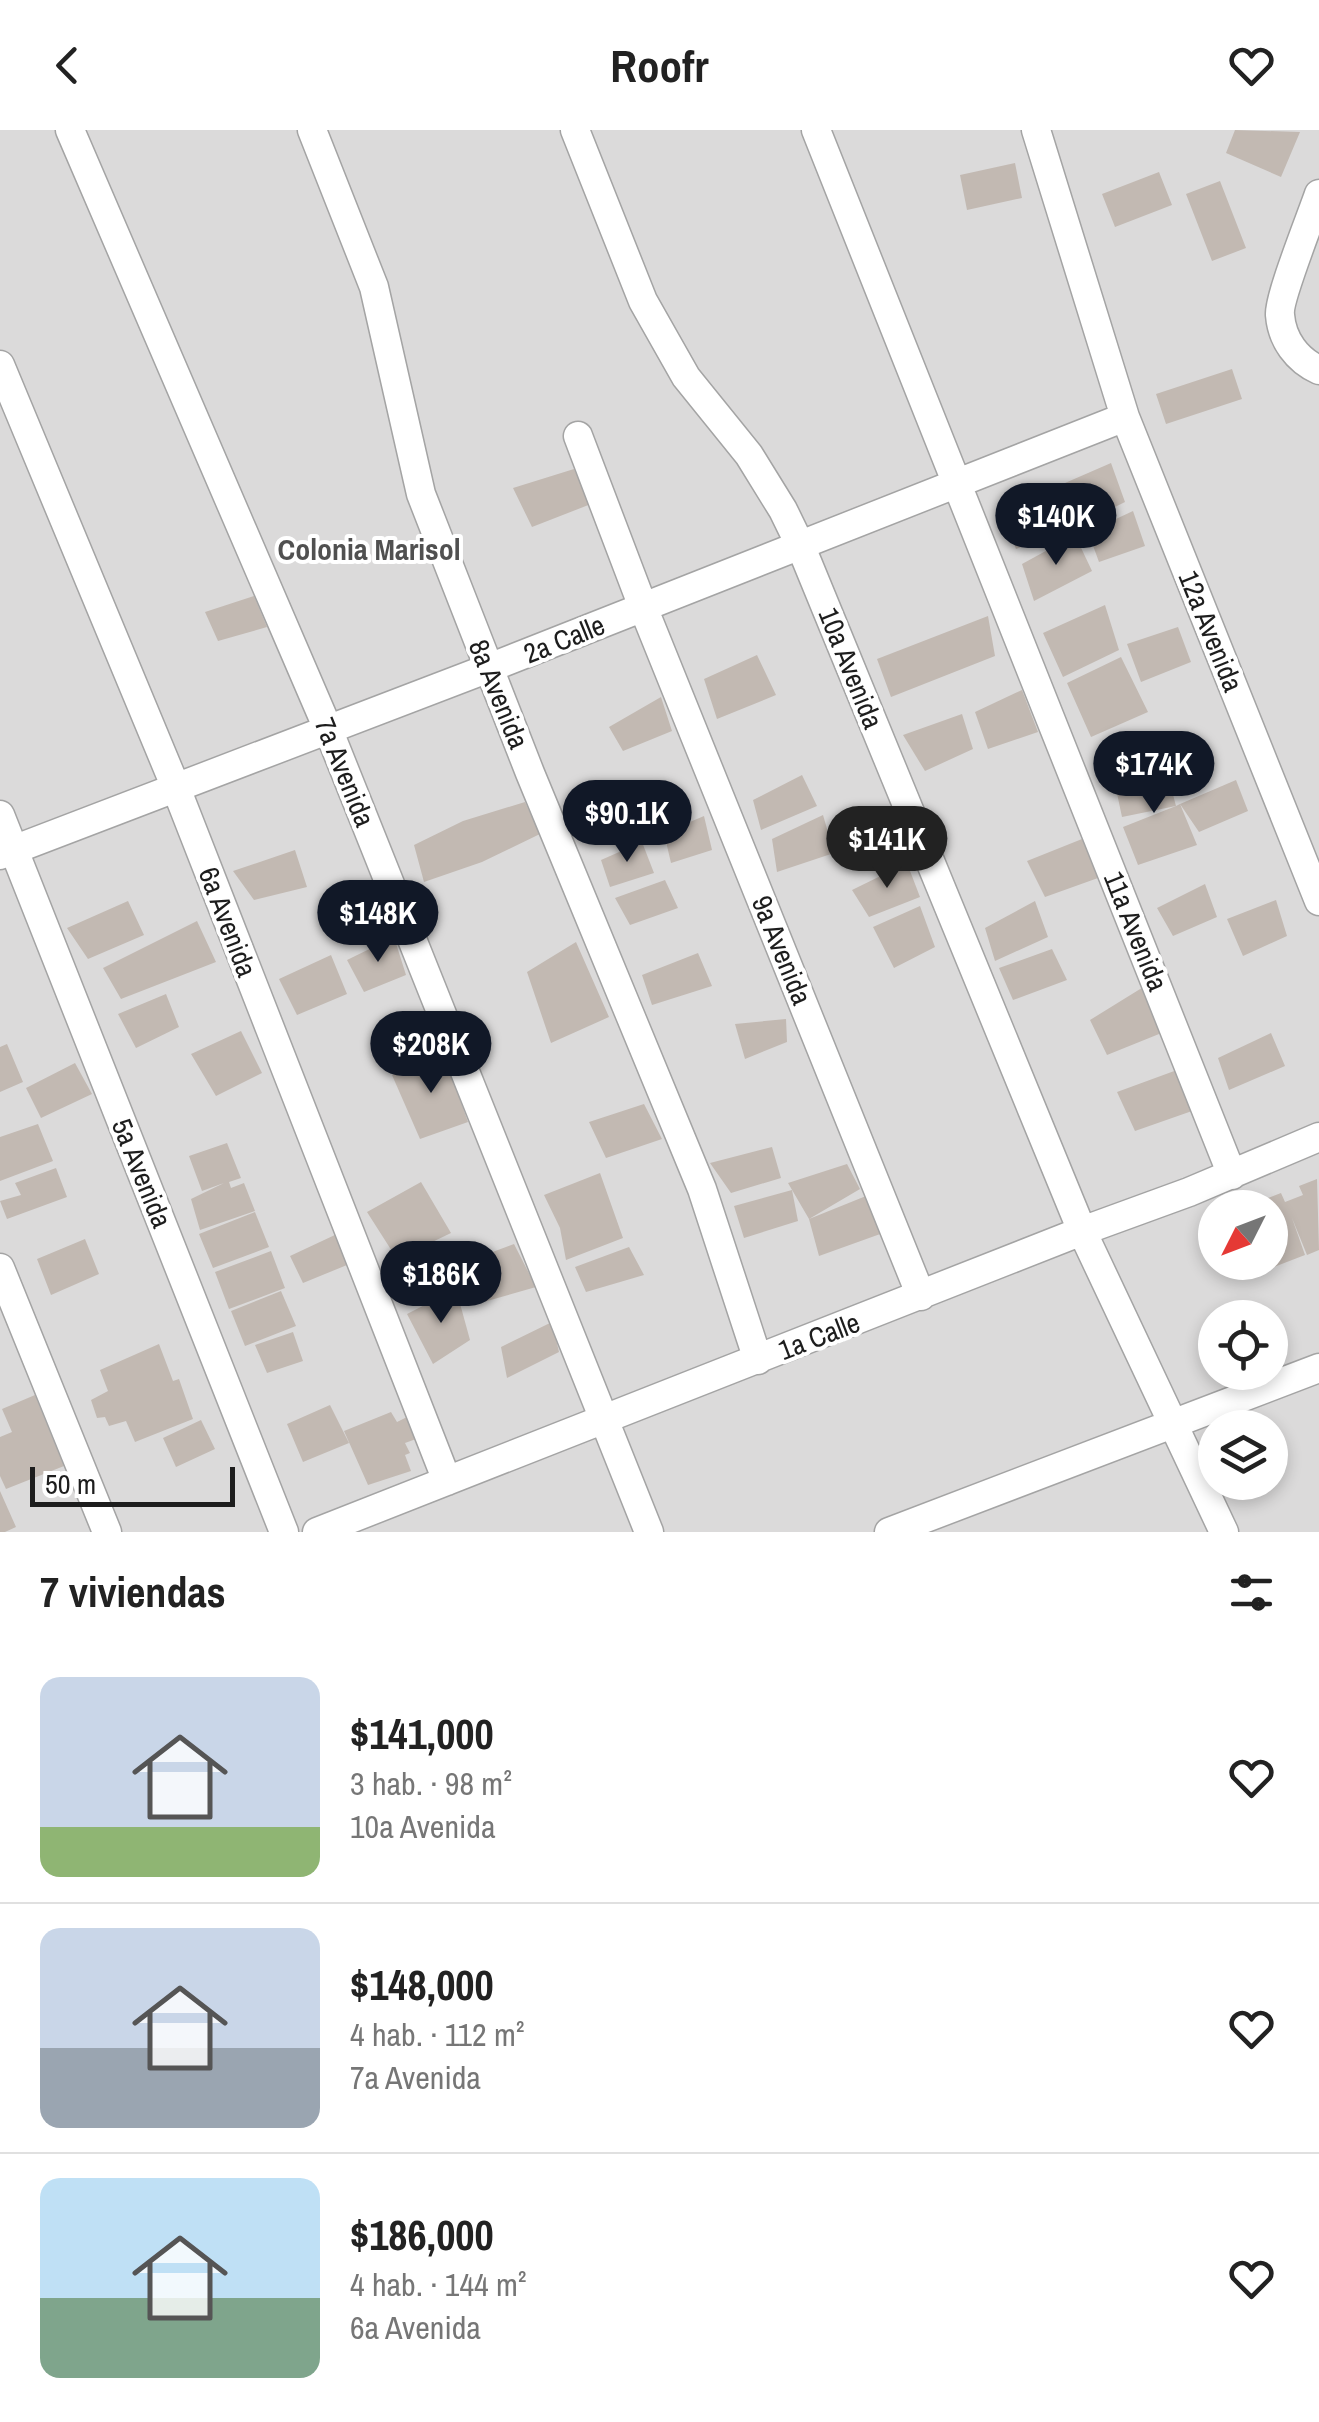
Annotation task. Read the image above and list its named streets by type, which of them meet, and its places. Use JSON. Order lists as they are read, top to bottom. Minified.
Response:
{"streets":{"street":["12a Avenida","2a Calle","10a Avenida","8a Avenida","7a Avenida","6a Avenida","11a Avenida","9a Avenida","5a Avenida","1a Calle"]},"crossings":[["12a Avenida","2a Calle"],["2a Calle","10a Avenida"],["2a Calle","8a Avenida"],["2a Calle","7a Avenida"],["2a Calle","6a Avenida"],["2a Calle","11a Avenida"],["2a Calle","9a Avenida"],["2a Calle","5a Avenida"],["10a Avenida","1a Calle"],["8a Avenida","1a Calle"],["7a Avenida","1a Calle"],["6a Avenida","1a Calle"],["11a Avenida","1a Calle"],["9a Avenida","1a Calle"]],"districts":["Colonia Marisol"],"scale_bar":"50 m","north":"bottom left","page":{"header":"Roofr","price":["$140K","$174K","$90.1K","$141K","$148K","$208K","$186K"],"scale":"50 m","heading":"7 viviendas","list":[{"name":"$141,000","note":"3 hab. · 98 m² · 10a Avenida"},{"name":"$148,000","note":"4 hab. · 112 m² · 7a Avenida"},{"name":"$186,000","note":"4 hab. · 144 m² · 6a Avenida"}]}}
